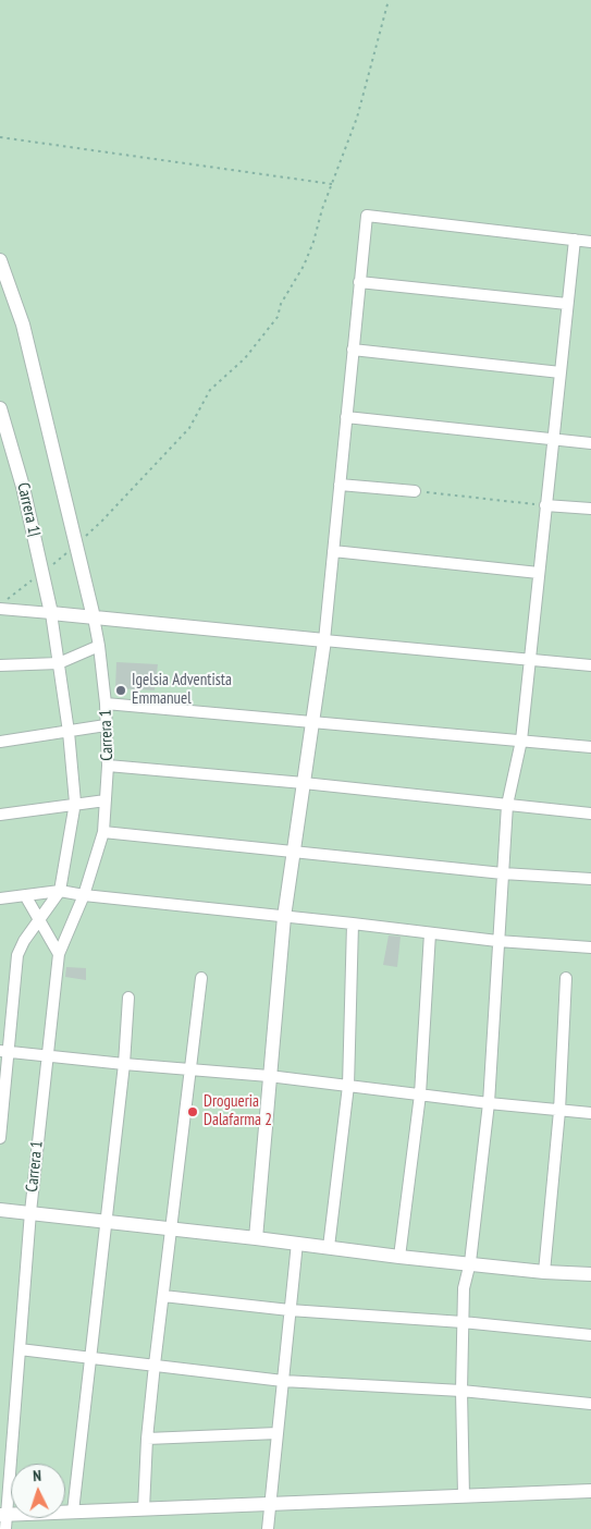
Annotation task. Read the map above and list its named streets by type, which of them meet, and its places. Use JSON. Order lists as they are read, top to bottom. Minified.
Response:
{"streets":{"street":["Carrera 1|","Carrera 1"]},"places":["Igelsia Adventista Emmanuel","Drogueria Dalafarma 2"],"north":"top"}
